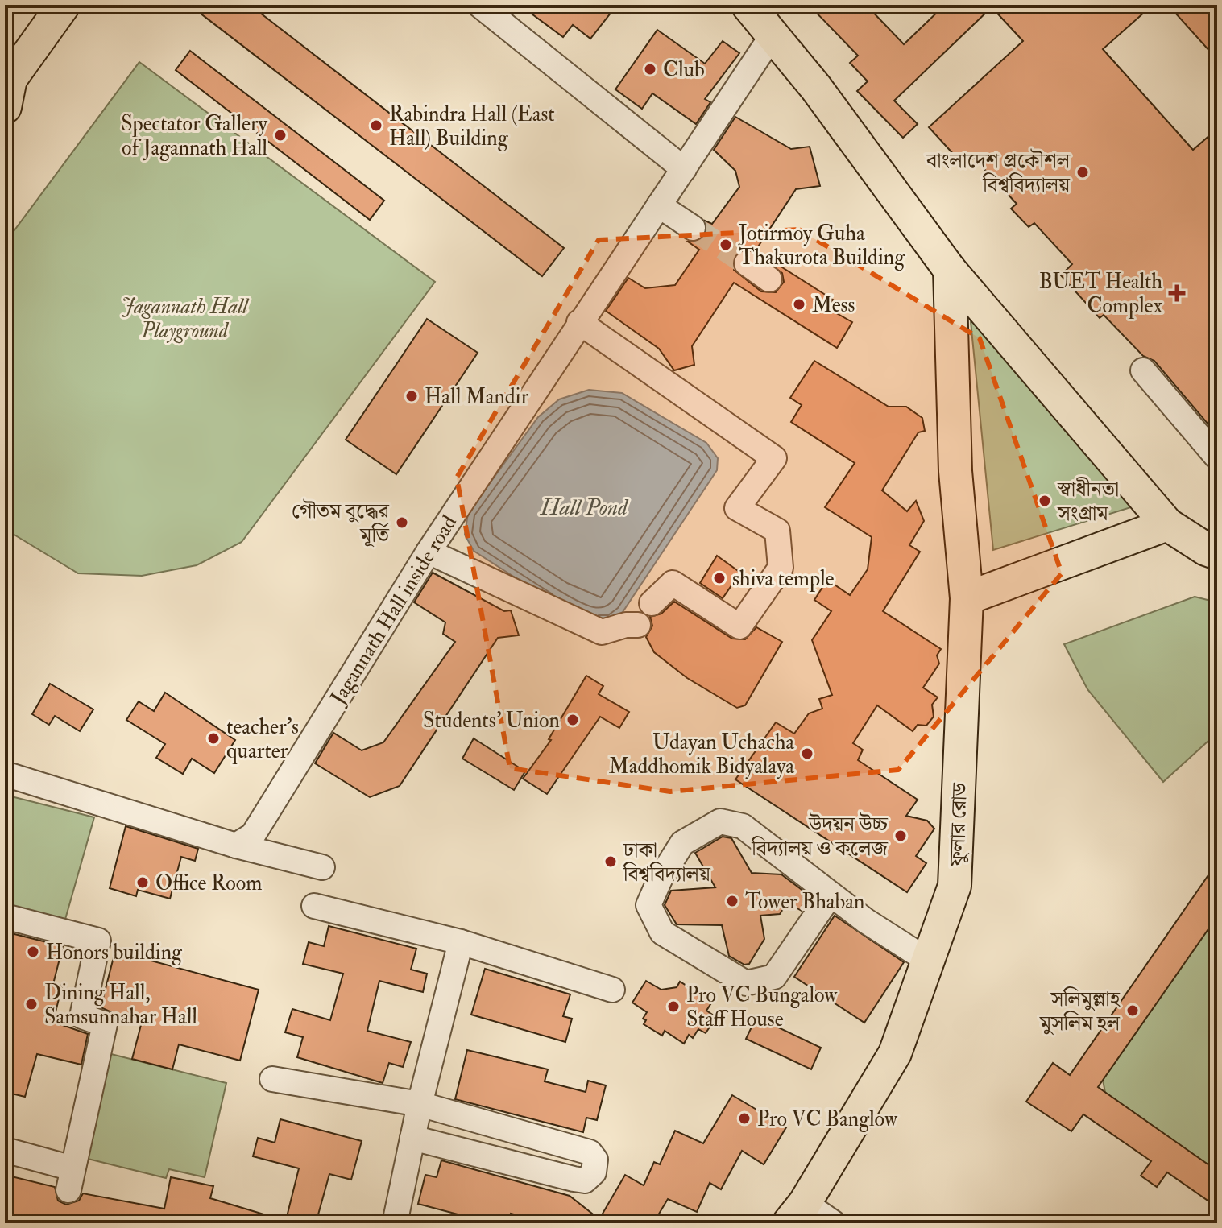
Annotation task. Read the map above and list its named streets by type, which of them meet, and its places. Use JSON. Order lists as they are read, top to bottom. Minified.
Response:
{"streets":{"main road":["ফুলার রোড"],"street":["Jagannath Hall inside road"]},"water":["Hall Pond"],"parks":["Jagannath Hall Playground"],"places":{"other":["Club","Rabindra Hall (East Hall) Building","Spectator Gallery of Jagannath Hall","বাংলাদেশ প্রকৌশল বিশ্ববিদ্যালয়","Jotirmoy Guha Thakurota Building","Mess","Hall Mandir","স্বাধীনতা সংগ্রাম","গৌতম বুদ্ধের মূর্তি","shiva temple","Students' Union","teacher's quarter","Udayan Uchacha Maddhomik Bidyalaya","উদয়ন উচ্চ বিদ্যালয় ও কলেজ","ঢাকা বিশ্ববিদ্যালয়","Office Room","Tower Bhaban","Honors building","Dining Hall, Samsunnahar Hall","Pro VC Bungalow Staff House","সলিমুল্লাহ মুসলিম হল","Pro VC Banglow"],"health":["BUET Health Complex"]}}
